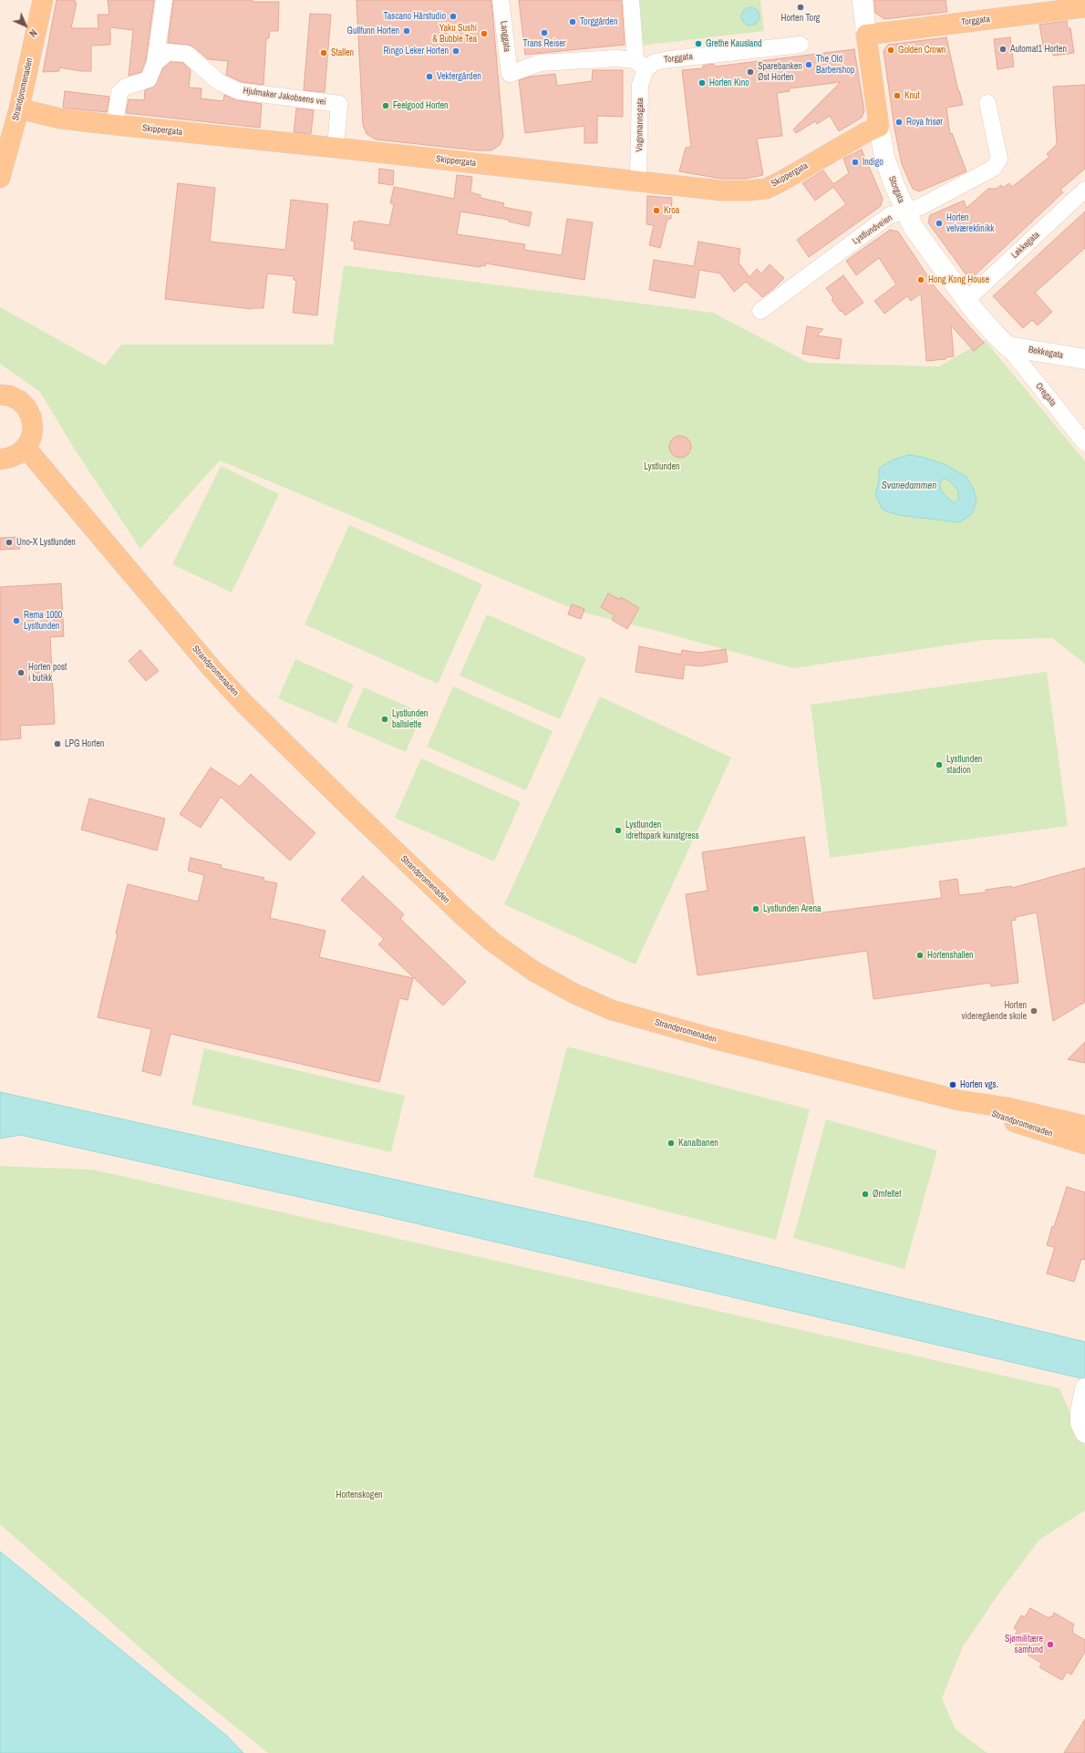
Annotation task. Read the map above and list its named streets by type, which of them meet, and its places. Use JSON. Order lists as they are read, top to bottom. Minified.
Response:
{"streets":{"main road":["Torggata","Strandpromenaden","Skippergata","Storgata","Bekkegata"],"street":["Langgata","Hjulmaker Jakobsens vei","Vognmannsgata","Lystlundveien","Løkkegata","Oregata"]},"crossings":[["Torggata","Langgata"],["Torggata","Vognmannsgata"],["Torggata","Storgata"],["Langgata","Vognmannsgata"],["Strandpromenaden","Skippergata"],["Hjulmaker Jakobsens vei","Skippergata"],["Vognmannsgata","Skippergata"],["Skippergata","Storgata"],["Storgata","Lystlundveien"],["Storgata","Løkkegata"],["Storgata","Bekkegata"],["Storgata","Oregata"],["Bekkegata","Oregata"]],"water":["Svanedammen"],"parks":["Lystlunden","Hortenskogen"],"places":["Horten Torg","Tascano Hårstudio","Torggården","Gullfunn Horten","Trans Reiser","Yaku Sushi & Bubble Tea","Grethe Kausland","Automat1 Horten","Golden Crown","Ringo Leker Horten","Stallen","The Old Barbershop","Sparebanken Øst Horten","Vektergården","Horten Kino","Knut","Feelgood Horten","Roya frisør","Indigo","Kroa","Horten velværeklinikk","Hong Kong House","Uno-X Lystlunden","Rema 1000 Lystlunden","Horten post i butikk","Lystlunden ballslette","LPG Horten","Lystlunden stadion","Lystlunden idrettspark kunstgress","Lystlunden Arena","Hortenshallen","Horten videregående skole","Horten vgs.","Kanalbanen","Ørnfeltet","Sjømilitære samfund"],"north":"bottom right"}
